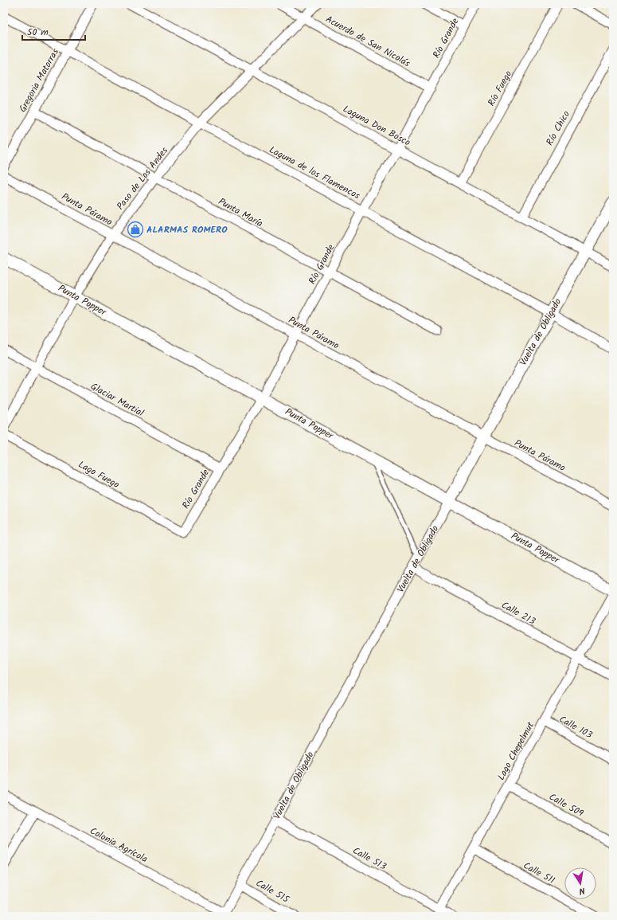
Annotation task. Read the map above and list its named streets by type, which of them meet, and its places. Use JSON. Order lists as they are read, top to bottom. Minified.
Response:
{"streets":{"street":["Río Grande","Acuerdo de San Nicolás","Gregoria Matorras","Río Fuego","Laguna Don Bosco","Río Chico","Laguna de los Flamencos","Paso de Los Andes","Punta Páramo","Punta María","Punta Popper","Vuelta de Obligado","Glaciar Martial","Lago Fuego","Calle 213","Calle 103","Lago Chepelmut","Calle 509","Colonia Agrícola","Calle 513","Calle 511","Calle 515"]},"crossings":[["Río Grande","Acuerdo de San Nicolás"],["Río Grande","Laguna Don Bosco"],["Río Grande","Laguna de los Flamencos"],["Río Grande","Punta Páramo"],["Río Grande","Punta María"],["Río Grande","Punta Popper"],["Río Grande","Glaciar Martial"],["Río Grande","Lago Fuego"],["Acuerdo de San Nicolás","Paso de Los Andes"],["Gregoria Matorras","Laguna de los Flamencos"],["Gregoria Matorras","Punta María"],["Río Fuego","Laguna Don Bosco"],["Laguna Don Bosco","Río Chico"],["Laguna Don Bosco","Paso de Los Andes"],["Laguna Don Bosco","Vuelta de Obligado"],["Laguna de los Flamencos","Paso de Los Andes"],["Laguna de los Flamencos","Vuelta de Obligado"],["Paso de Los Andes","Punta Páramo"],["Paso de Los Andes","Punta María"],["Paso de Los Andes","Punta Popper"],["Paso de Los Andes","Glaciar Martial"],["Punta Páramo","Vuelta de Obligado"],["Punta Popper","Vuelta de Obligado"],["Vuelta de Obligado","Calle 213"],["Vuelta de Obligado","Colonia Agrícola"],["Vuelta de Obligado","Calle 513"],["Vuelta de Obligado","Calle 515"],["Calle 213","Lago Chepelmut"],["Calle 103","Lago Chepelmut"],["Lago Chepelmut","Calle 509"],["Lago Chepelmut","Calle 513"],["Lago Chepelmut","Calle 511"]],"places":{"shop":["ALARMAS ROMERO"]},"scale_bar":"50 m","north":"bottom"}
